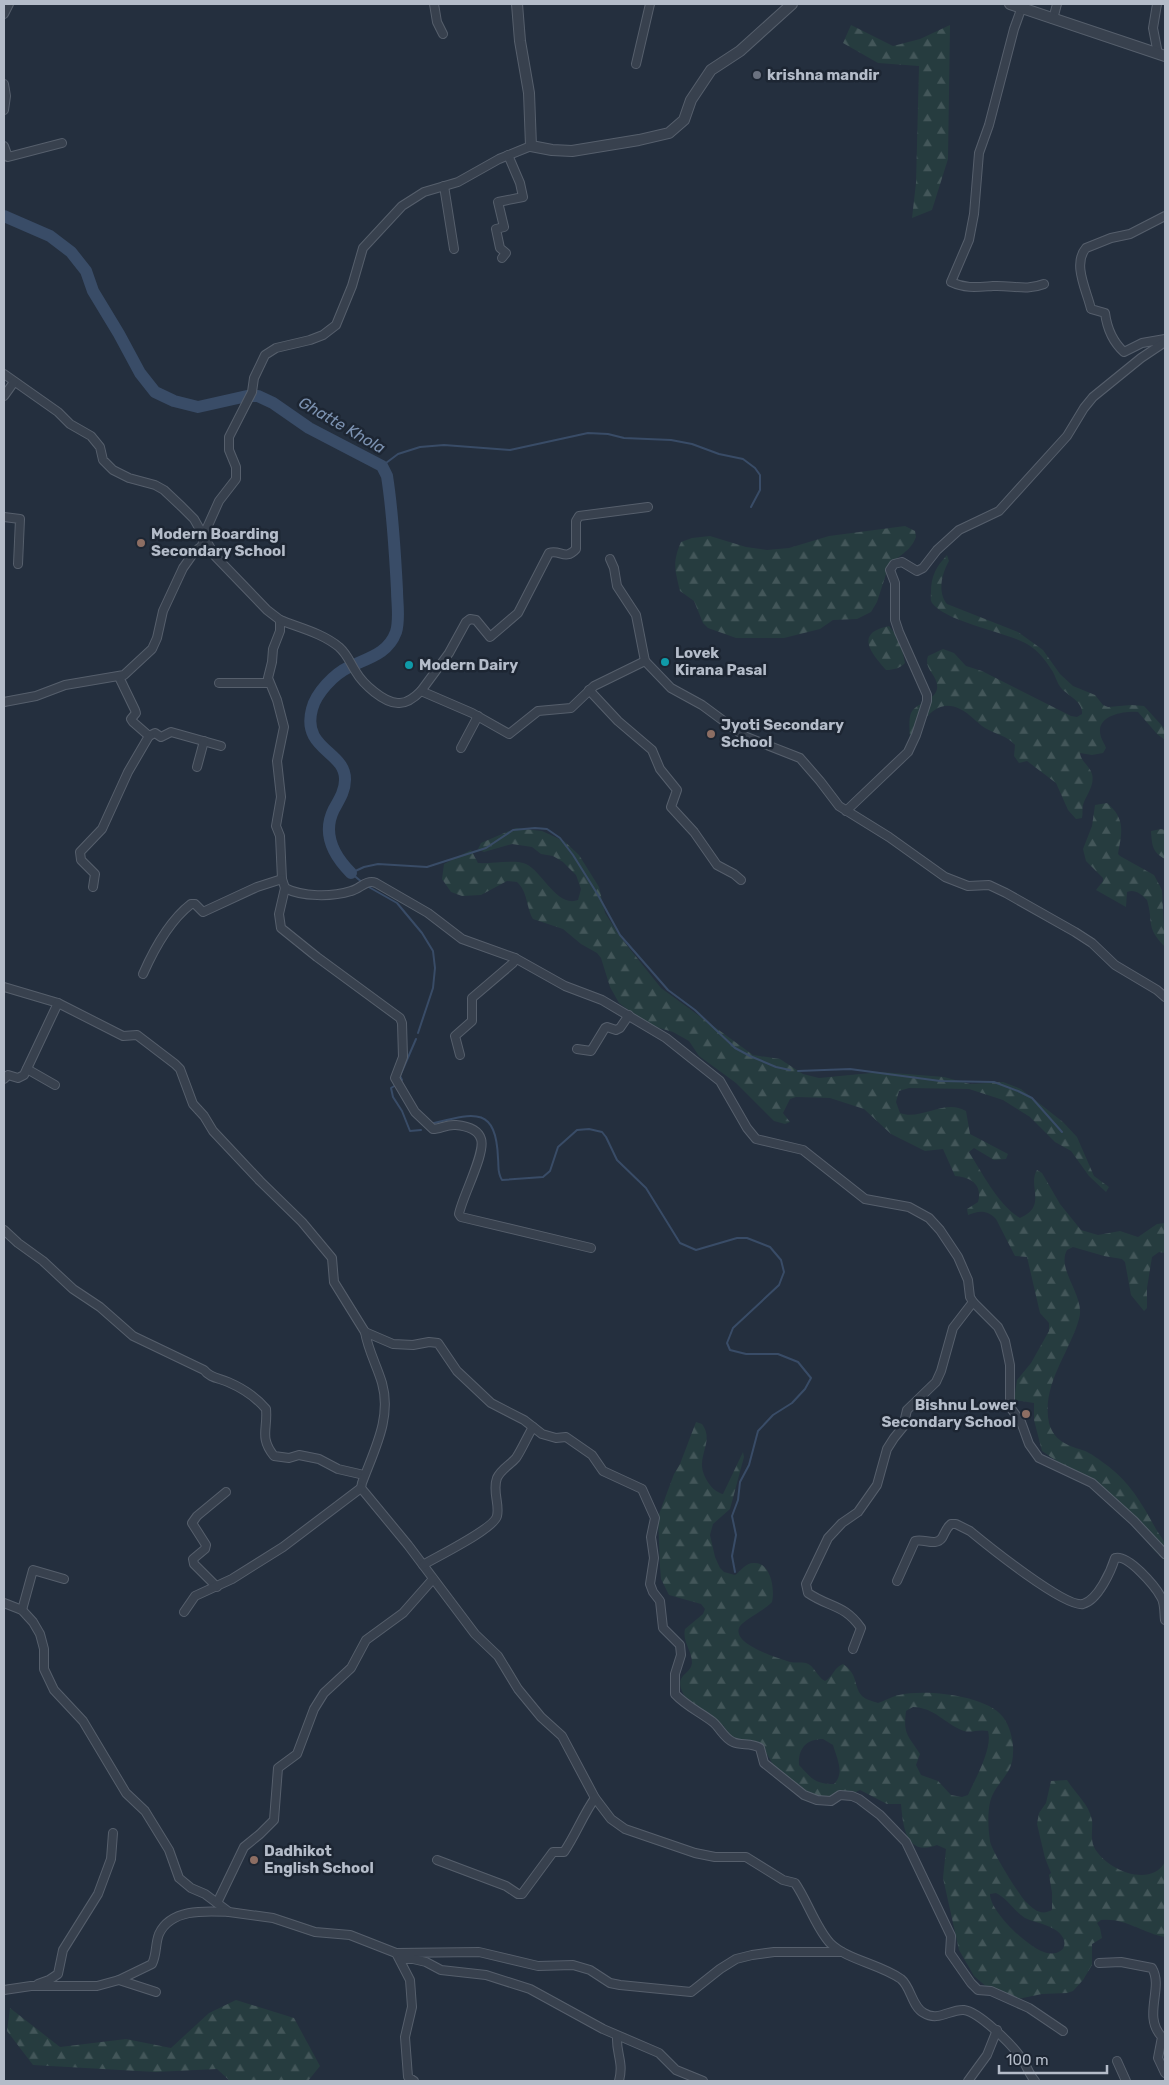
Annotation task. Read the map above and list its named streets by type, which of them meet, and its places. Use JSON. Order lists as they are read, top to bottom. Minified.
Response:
{"water":["Ghatte Khola"],"places":["krishna mandir","Modern Boarding Secondary School","Lovek Kirana Pasal","Modern Dairy","Jyoti Secondary School","Bishnu Lower Secondary School","Dadhikot English School"],"scale_bar":"100 m"}
